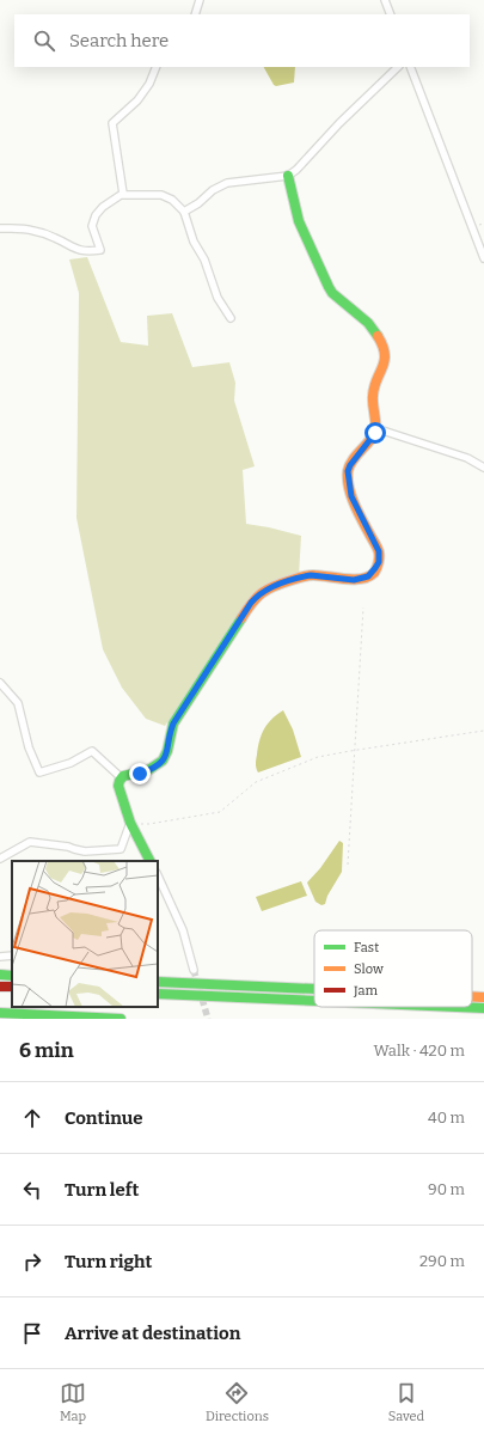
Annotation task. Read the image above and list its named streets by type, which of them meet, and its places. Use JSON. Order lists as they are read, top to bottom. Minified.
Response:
{"legend":["Fast","Slow","Jam"],"page":{"search":"Search here","heading":["6 min","Walk · 420 m"],"list":[["Continue","40 m"],["Turn left","90 m"],["Turn right","290 m"],"Arrive at destination"],"nav":["Map","Directions","Saved"]}}
